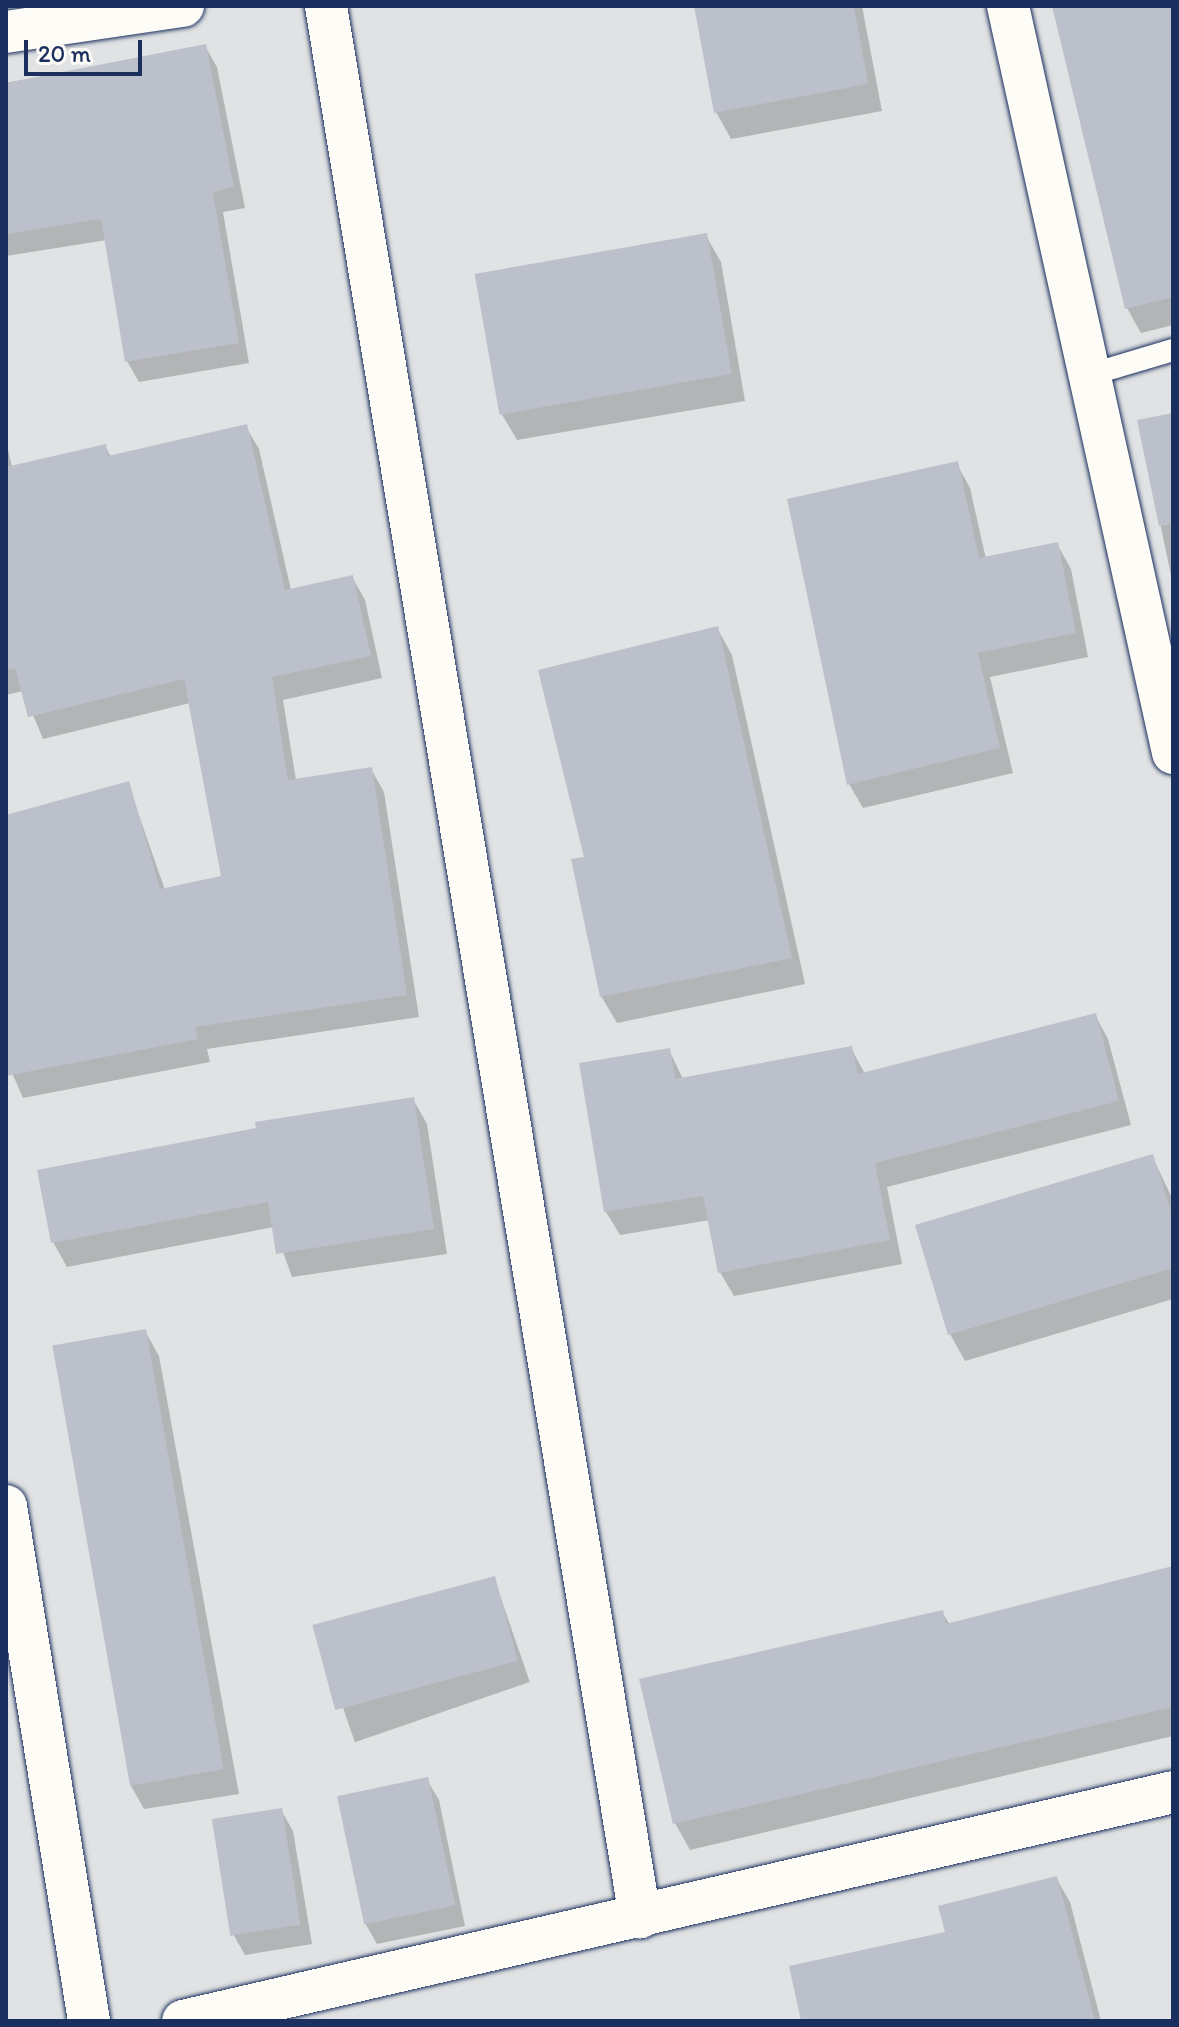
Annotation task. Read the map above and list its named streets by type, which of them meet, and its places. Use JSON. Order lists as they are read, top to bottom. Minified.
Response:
{"scale_bar":"20 m"}
